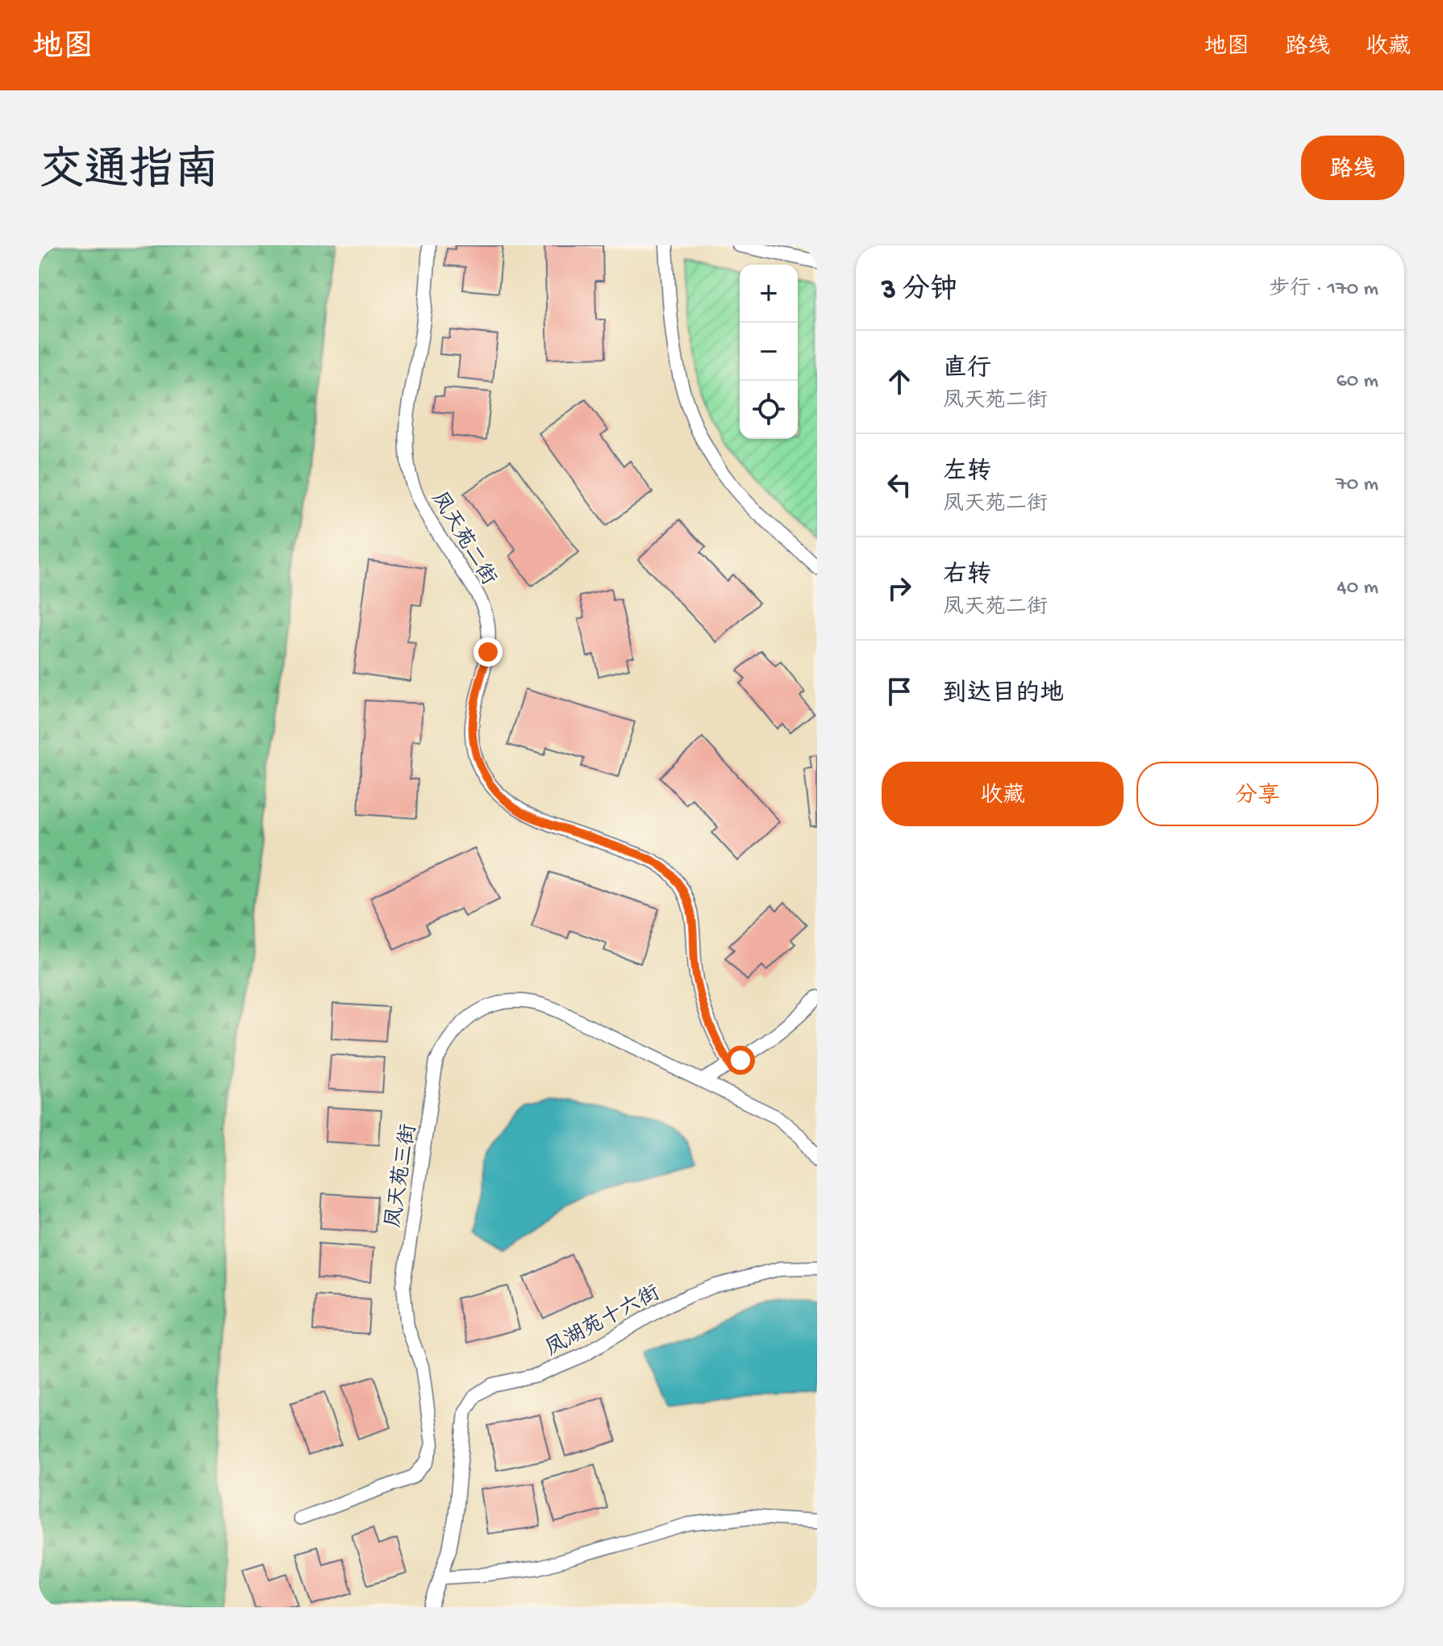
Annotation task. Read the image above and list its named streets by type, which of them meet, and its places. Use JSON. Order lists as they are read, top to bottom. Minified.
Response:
{"streets":{"lane":["凤天苑二街","凤天苑三街","凤湖苑十六街"]},"page":{"header":"地图","nav":["地图","路线","收藏"],"title":"交通指南","buttons":["路线",["收藏","分享"]],"heading":["3 分钟","步行 · 170 m"],"map_buttons":["+","−"],"list":[["直行","凤天苑二街","60 m"],["左转","凤天苑二街","70 m"],["右转","凤天苑二街","40 m"],"到达目的地"]}}
